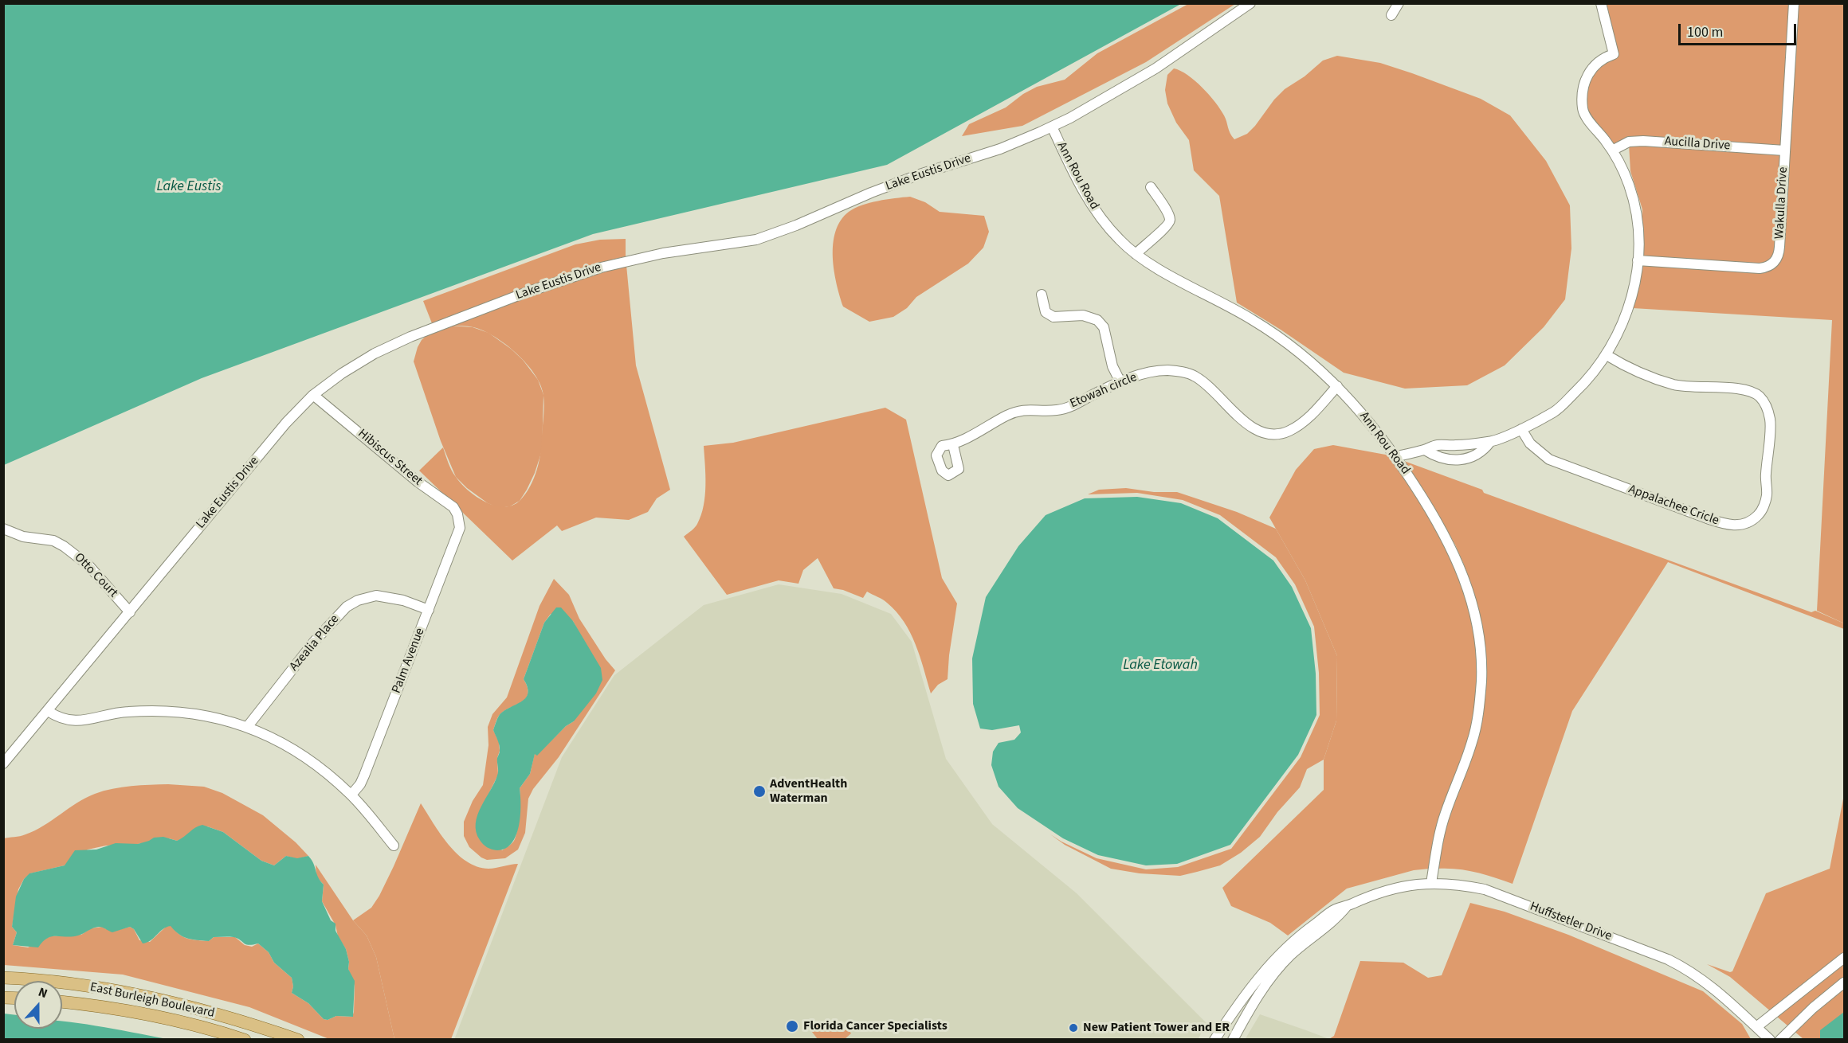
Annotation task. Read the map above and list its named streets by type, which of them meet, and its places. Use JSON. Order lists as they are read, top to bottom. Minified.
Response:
{"streets":{"main road":["East Burleigh Boulevard"],"street":["Aucilla Drive","Lake Eustis Drive","Ann Rou Road","Wakulla Drive","Etowah circle","Hibiscus Street","Appalachee Cricle","Otto Court","Azealia Place","Palm Avenue","Huffstetler Drive"]},"crossings":[["Aucilla Drive","Wakulla Drive"],["Lake Eustis Drive","Ann Rou Road"],["Lake Eustis Drive","Hibiscus Street"],["Lake Eustis Drive","Otto Court"],["Ann Rou Road","Etowah circle"],["Ann Rou Road","Huffstetler Drive"],["Hibiscus Street","Palm Avenue"],["Azealia Place","Palm Avenue"]],"water":["Lake Eustis","Lake Etowah"],"places":["AdventHealth Waterman","Florida Cancer Specialists","New Patient Tower and ER"],"scale_bar":"100 m","north":"top"}
